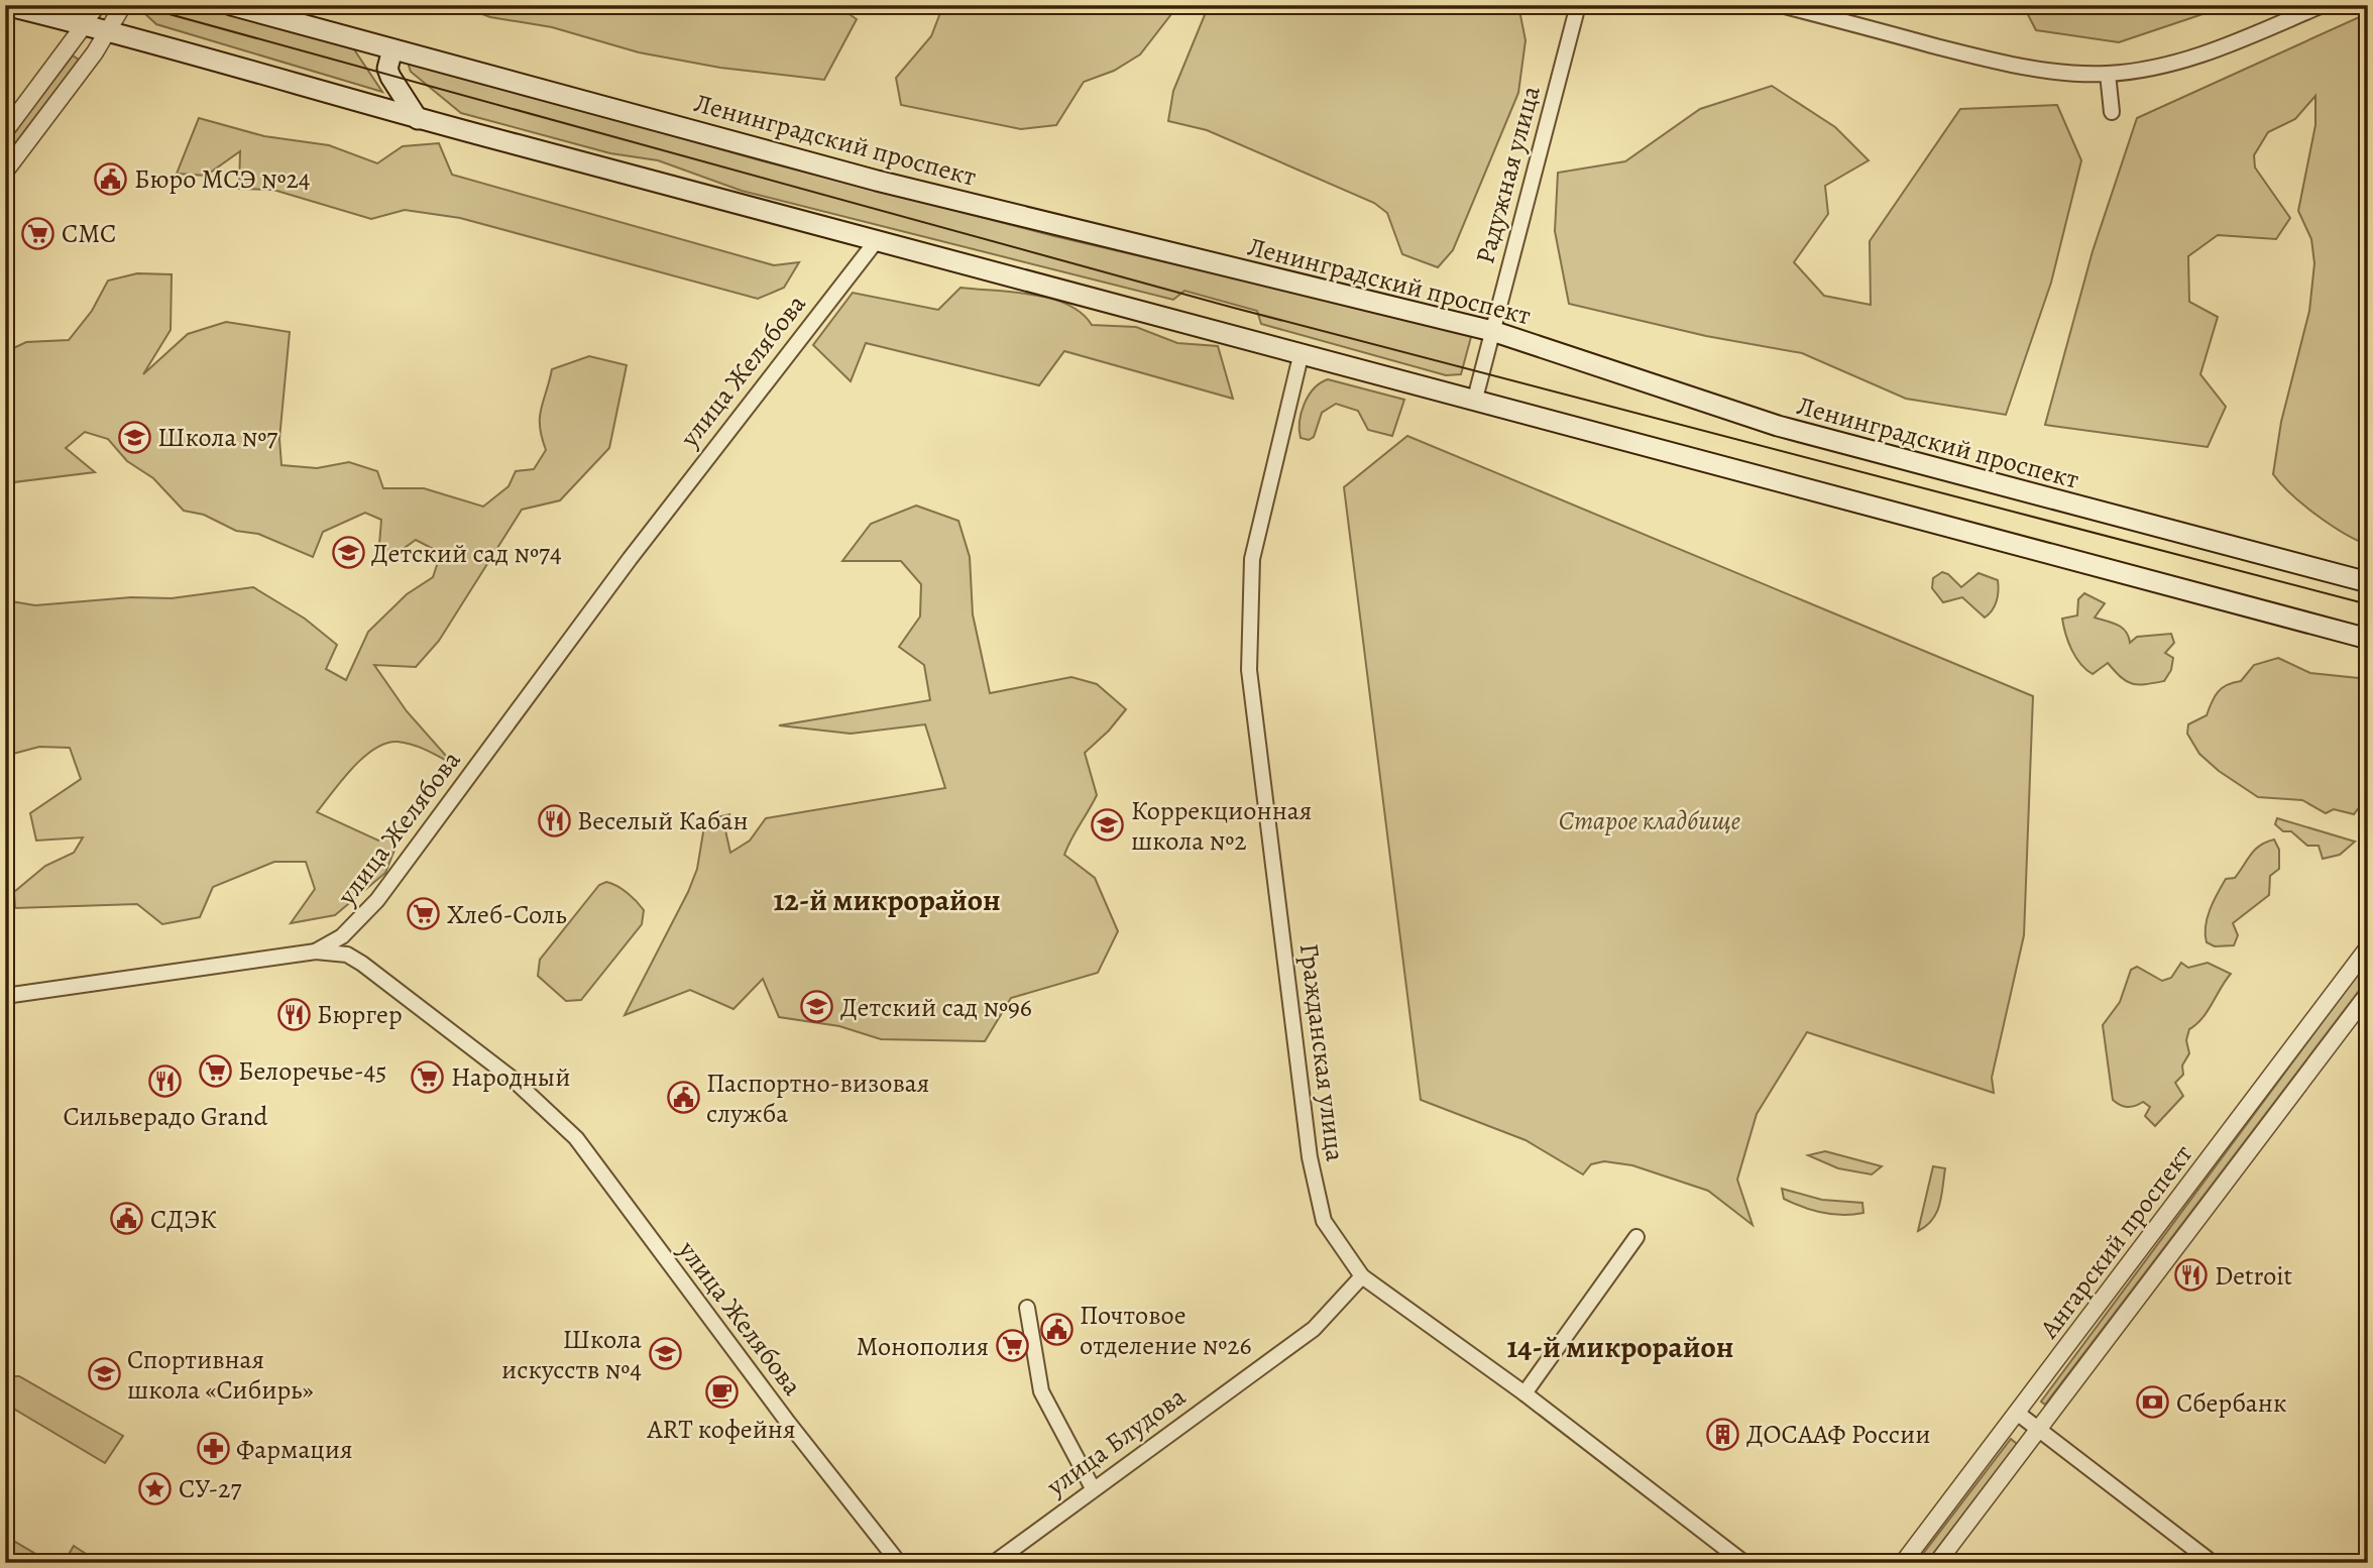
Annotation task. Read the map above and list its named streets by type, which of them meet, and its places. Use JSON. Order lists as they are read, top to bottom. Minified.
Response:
{"streets":{"main road":["Ленинградский проспект"],"street":["Радужная улица","улица Желябова","Гражданская улица","Ангарский проспект","улица Блудова"]},"crossings":[["Ленинградский проспект","Радужная улица"],["Гражданская улица","улица Блудова"]],"districts":["12-й микрорайон","14-й микрорайон"],"parks":["Старое кладбище"],"places":{"public building":["Бюро МСЭ №24","Паспортно-визовая служба","СДЭК","Почтовое отделение №26"],"supermarket":["СМС","Хлеб-Соль","Белоречье-45","Народный","Монополия"],"school or university":["Школа №7","Детский сад №74","Коррекционная школа №2","Детский сад №96","Школа искусств №4","Спортивная школа «Сибирь»"],"restaurant":["Веселый Кабан","Бюргер","Сильверадо Grand","Detroit"],"cafe":["ART кофейня"],"bank":["Сбербанк"],"building":["ДОСААФ России"],"pharmacy":["Фармация"],"place":["СУ-27"]}}
